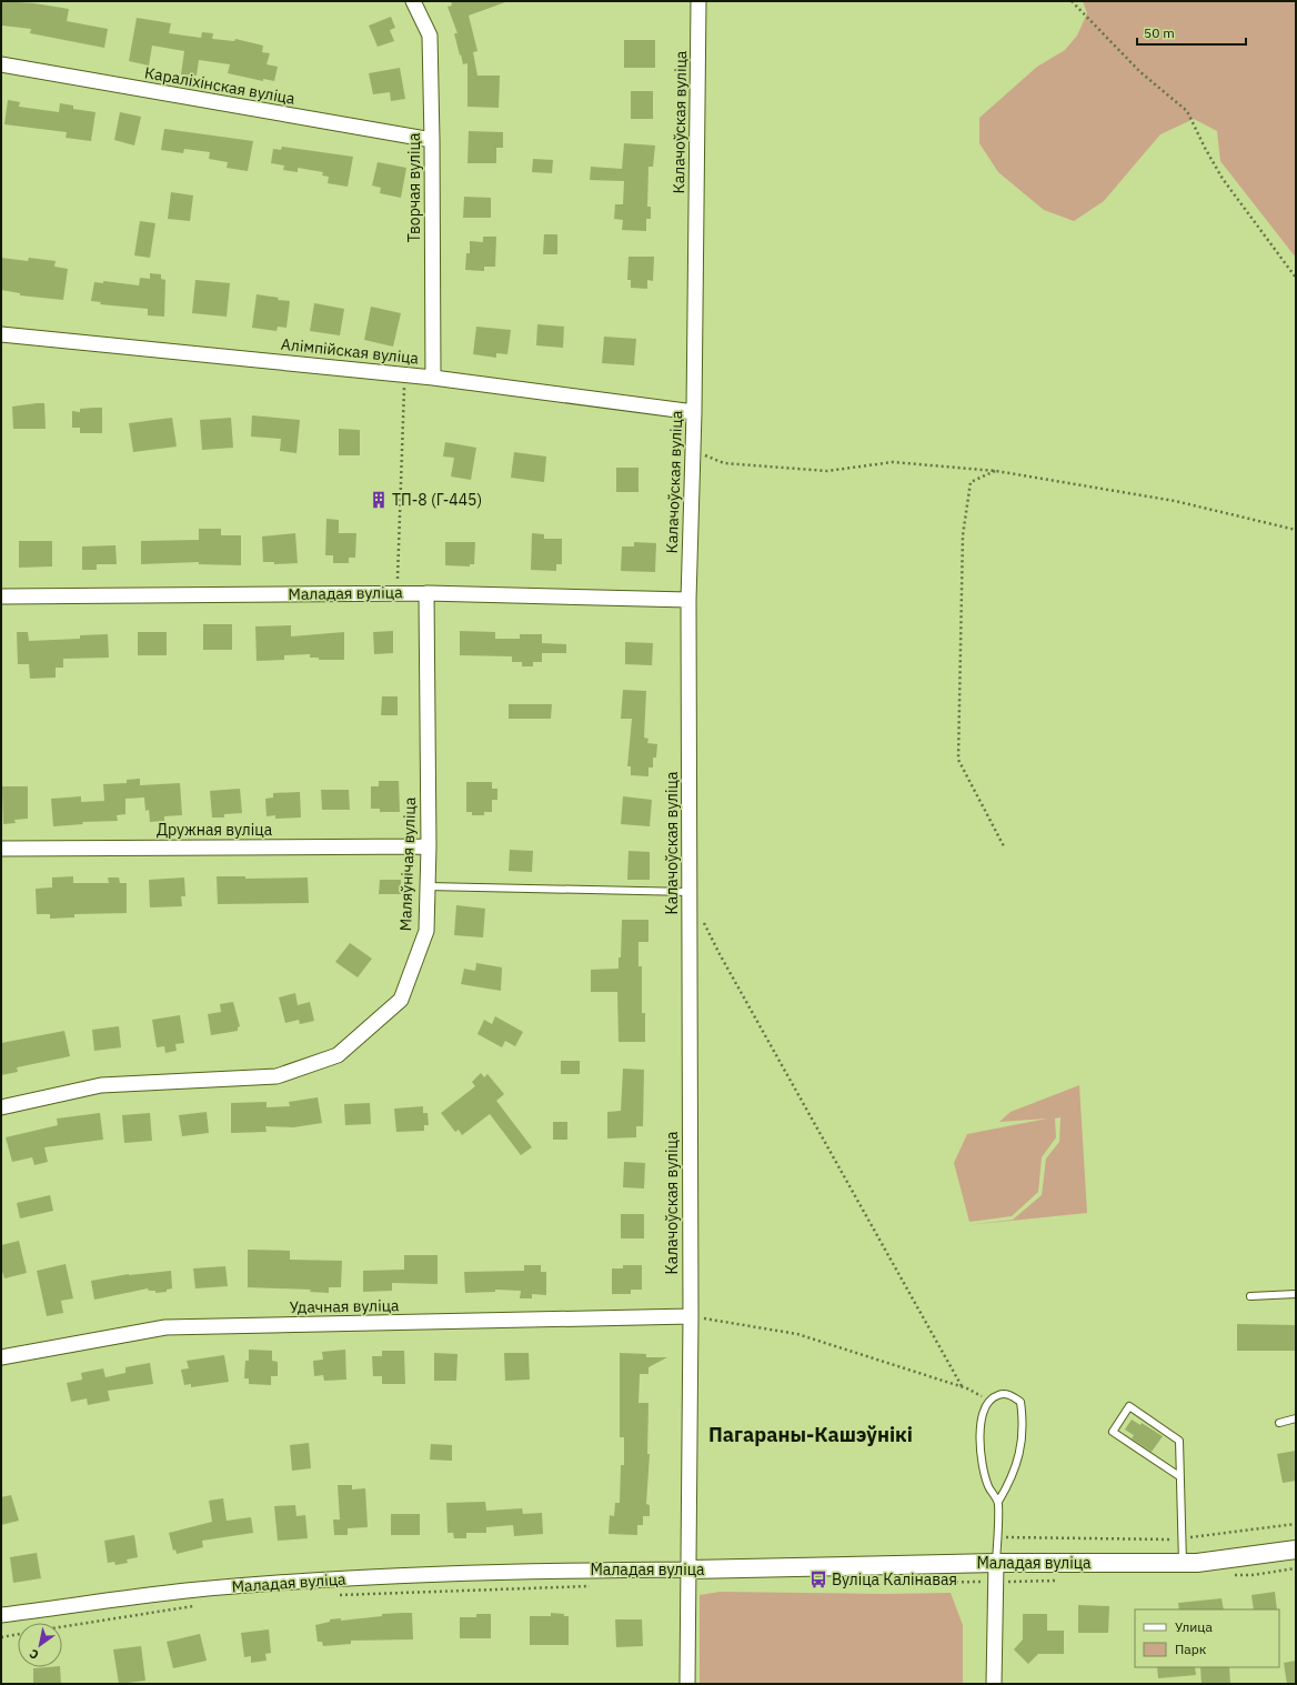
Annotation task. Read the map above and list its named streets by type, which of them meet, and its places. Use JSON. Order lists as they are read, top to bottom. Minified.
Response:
{"streets":{"street":["Караліхінская вуліца","Калачоўская вуліца","Творчая вуліца","Алімпійская вуліца","Маладая вуліца","Дружная вуліца","Маляўнічая вуліца","Удачная вуліца"]},"crossings":[["Караліхінская вуліца","Творчая вуліца"],["Калачоўская вуліца","Алімпійская вуліца"],["Калачоўская вуліца","Маладая вуліца"],["Калачоўская вуліца","Удачная вуліца"],["Творчая вуліца","Алімпійская вуліца"],["Маладая вуліца","Маляўнічая вуліца"],["Дружная вуліца","Маляўнічая вуліца"]],"districts":["Пагараны-Кашэўнікі"],"places":{"building":["ТП-8 (Г-445)"],"bus stop":["Вуліца Калінавая"]},"legend":["Улица","Парк"],"scale_bar":"50 m","north":"bottom left"}
